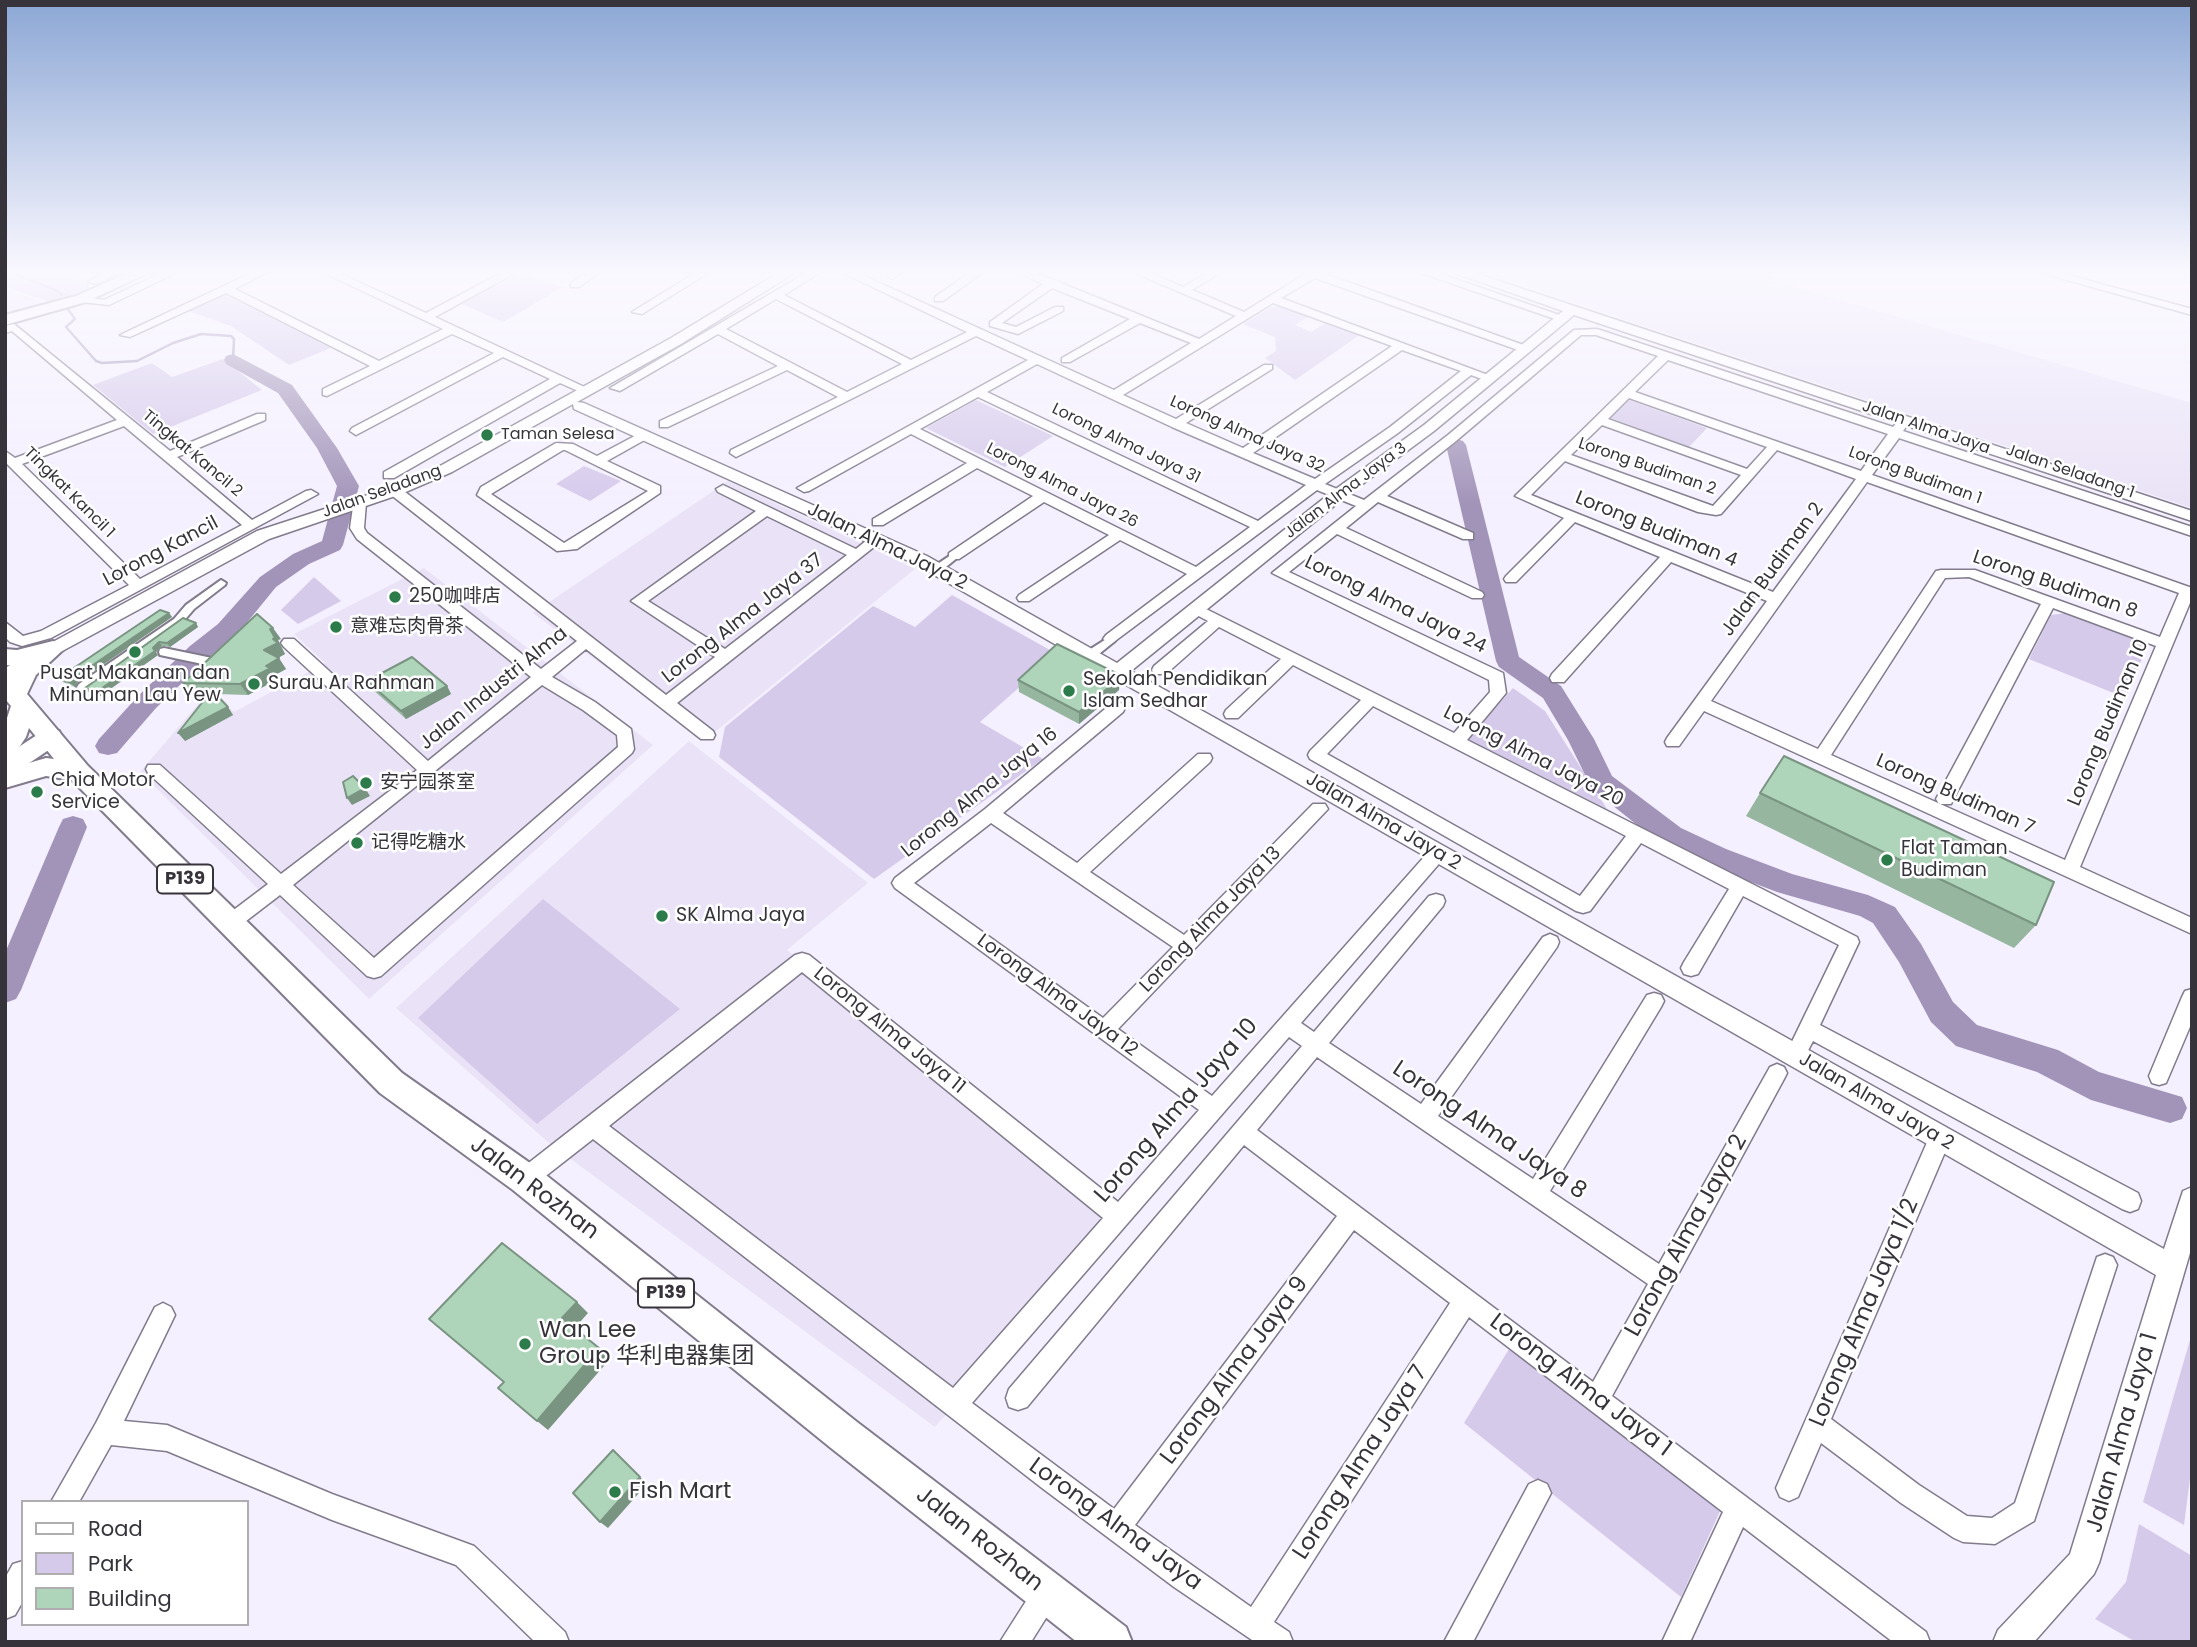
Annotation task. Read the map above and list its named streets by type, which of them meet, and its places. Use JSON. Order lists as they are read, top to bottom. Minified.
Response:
{"streets":{"main road":["P139","Jalan Rozhan"],"street":["Jalan Alma Jaya","Lorong Alma Jaya 32","Lorong Alma Jaya 31","Tingkat Kancil 2","Lorong Budiman 2","Jalan Seladang 1","Lorong Budiman 1","Lorong Alma Jaya 26","Jalan Alma Jaya 3","Jalan Seladang","Tingkat Kancil 1","Lorong Budiman 4","Jalan Alma Jaya 2","Lorong Kancil","Jalan Budiman 2","Lorong Budiman 8","Lorong Alma Jaya 24","Lorong Alma Jaya 37","Jalan Industri Alma","Lorong Budiman 10","Lorong Alma Jaya 20","Lorong Alma Jaya 16","Lorong Budiman 7","Lorong Alma Jaya 13","Lorong Alma Jaya 12","Lorong Alma Jaya 11","Lorong Alma Jaya 10","Lorong Alma Jaya 8","Lorong Alma Jaya 2","Lorong Alma Jaya 1/2","Lorong Alma Jaya 9","Lorong Alma Jaya 1","Jalan Alma Jaya 1","Lorong Alma Jaya 7","Lorong Alma Jaya"]},"crossings":[["Jalan Alma Jaya","Jalan Seladang 1"],["Jalan Alma Jaya","Jalan Budiman 2"],["Lorong Alma Jaya 32","Jalan Alma Jaya 3"],["Lorong Alma Jaya 31","Jalan Alma Jaya 3"],["Tingkat Kancil 2","Lorong Kancil"],["Lorong Budiman 2","Lorong Budiman 1"],["Lorong Budiman 2","Lorong Budiman 4"],["Jalan Seladang 1","Jalan Budiman 2"],["Lorong Budiman 1","Jalan Budiman 2"],["Lorong Budiman 1","Lorong Budiman 10"],["Lorong Alma Jaya 26","Jalan Alma Jaya 3"],["Lorong Alma Jaya 26","Lorong Alma Jaya 37"],["Jalan Alma Jaya 3","Jalan Alma Jaya 2"],["Jalan Alma Jaya 3","Lorong Alma Jaya 24"],["Jalan Alma Jaya 3","Lorong Alma Jaya 20"],["Tingkat Kancil 1","Lorong Kancil"],["Lorong Budiman 4","Jalan Budiman 2"],["Jalan Alma Jaya 2","Lorong Alma Jaya 37"],["Jalan Alma Jaya 2","Lorong Alma Jaya 20"],["Jalan Alma Jaya 2","Lorong Alma Jaya 10"],["Jalan Alma Jaya 2","Lorong Alma Jaya 1/2"],["Jalan Alma Jaya 2","Jalan Alma Jaya 1"],["Jalan Budiman 2","Lorong Budiman 7"],["Lorong Budiman 8","Lorong Budiman 10"],["Lorong Budiman 8","Lorong Budiman 7"],["Lorong Alma Jaya 24","Lorong Alma Jaya 20"],["Jalan Industri Alma","Jalan Rozhan"],["Lorong Budiman 10","Lorong Budiman 7"],["Lorong Alma Jaya 16","Lorong Alma Jaya 12"],["Lorong Alma Jaya 13","Lorong Alma Jaya 12"],["Lorong Alma Jaya 12","Lorong Alma Jaya 10"],["Lorong Alma Jaya 11","Lorong Alma Jaya 10"],["Lorong Alma Jaya 11","Jalan Rozhan"],["Lorong Alma Jaya 10","Lorong Alma Jaya 8"],["Lorong Alma Jaya 10","Lorong Alma Jaya"],["Lorong Alma Jaya 8","Lorong Alma Jaya 2"],["Lorong Alma Jaya 2","Lorong Alma Jaya 1"],["Lorong Alma Jaya 9","Lorong Alma Jaya 1"],["Lorong Alma Jaya 9","Lorong Alma Jaya"],["Lorong Alma Jaya 1","Lorong Alma Jaya 7"],["Lorong Alma Jaya 7","Lorong Alma Jaya"]],"places":["Taman Selesa","250咖啡店","意难忘肉骨茶","Pusat Makanan dan Minuman Lau Yew","Surau Ar Rahman","Sekolah Pendidikan Islam Sedhar","安宁园茶室","Chia Motor Service","记得吃糖水","Flat Taman Budiman","SK Alma Jaya","Wan Lee Group 华利电器集团","Fish Mart"],"legend":["Road","Park","Building"]}
